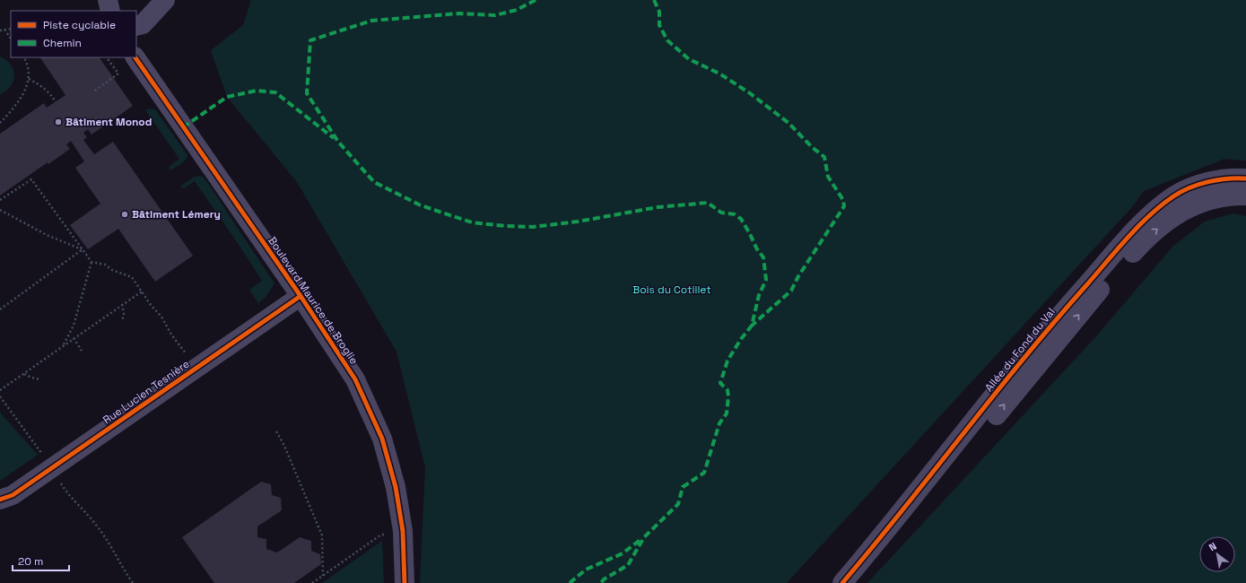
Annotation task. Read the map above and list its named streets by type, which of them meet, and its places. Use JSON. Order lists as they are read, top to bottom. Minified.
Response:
{"streets":{"street":["Boulevard Maurice de Broglie","Allée du Fond du Val","Rue Lucien Tesnière"]},"crossings":[["Boulevard Maurice de Broglie","Rue Lucien Tesnière"]],"parks":["Bois du Cotillet"],"places":["Bâtiment Monod","Bâtiment Lémery"],"legend":["Piste cyclable","Chemin"],"scale_bar":"20 m","north":"top left"}
